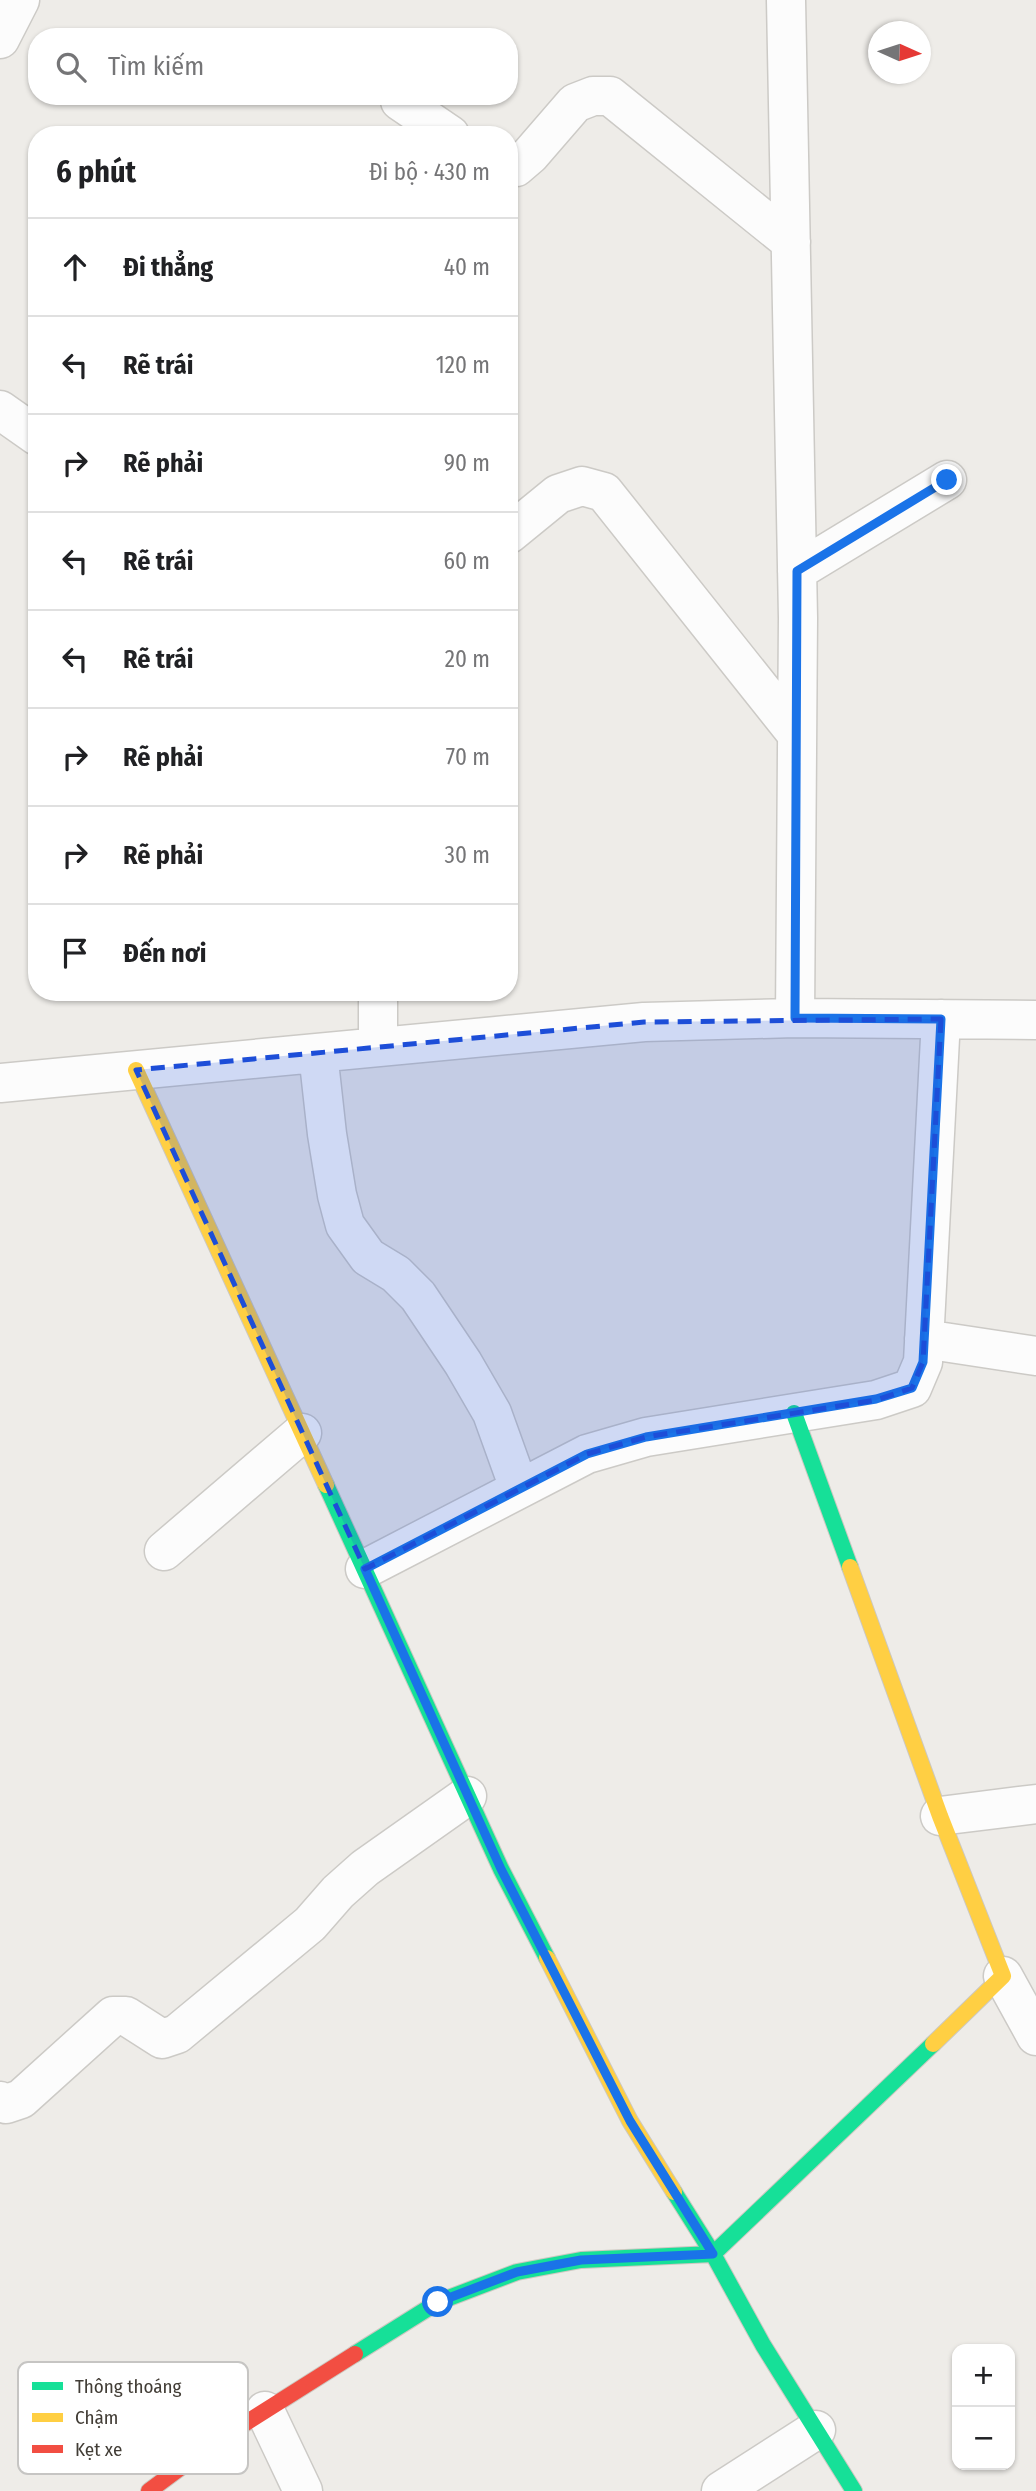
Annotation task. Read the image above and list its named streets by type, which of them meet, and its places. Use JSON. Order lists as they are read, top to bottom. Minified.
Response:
{"legend":["Thông thoáng","Chậm","Kẹt xe"],"north":"right","page":{"search":"Tìm kiếm","heading":["6 phút","Đi bộ · 430 m"],"list":[["Đi thẳng","40 m"],["Rẽ trái","120 m"],["Rẽ phải","90 m"],["Rẽ trái","60 m"],["Rẽ trái","20 m"],["Rẽ phải","70 m"],["Rẽ phải","30 m"],"Đến nơi"],"map_buttons":["+","−"]}}
